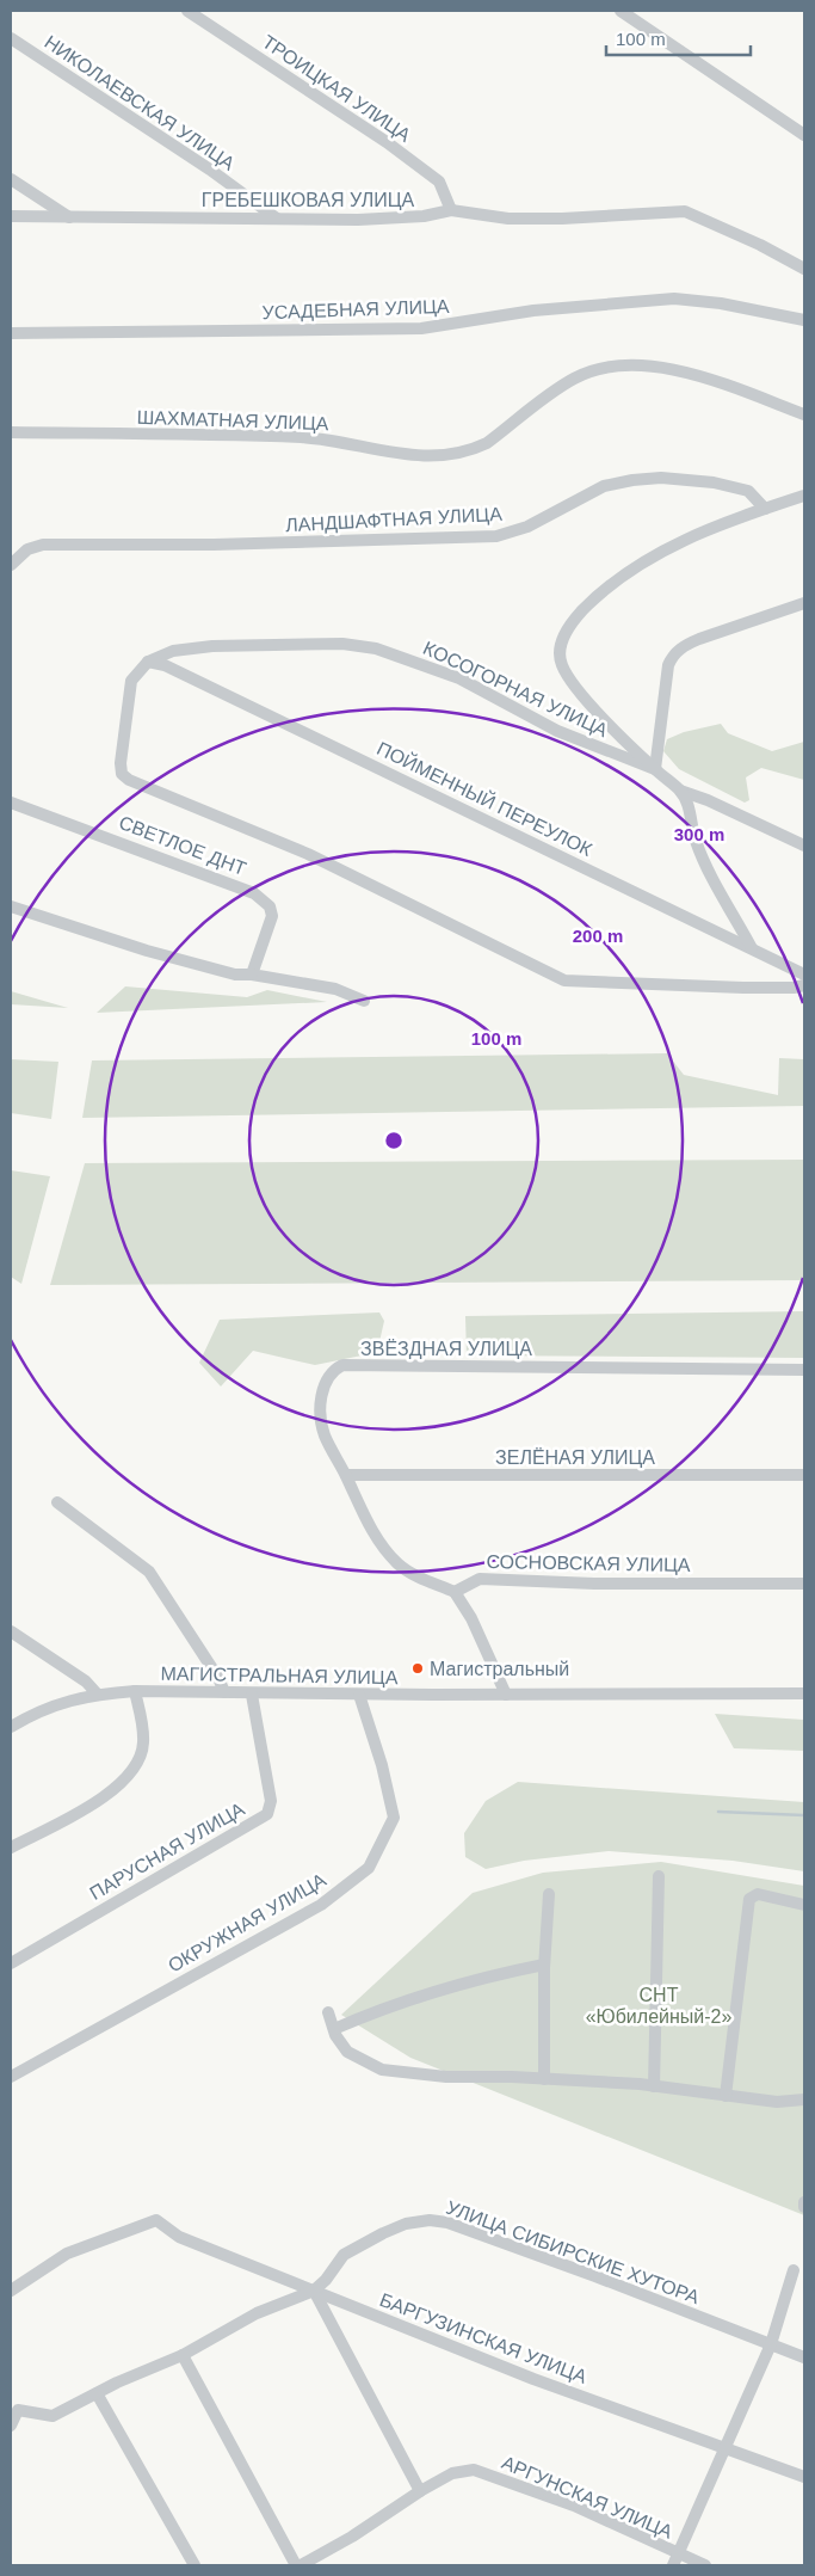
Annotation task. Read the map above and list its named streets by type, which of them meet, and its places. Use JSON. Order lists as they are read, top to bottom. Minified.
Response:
{"streets":{"street":["ТРОИЦКАЯ УЛИЦА","НИКОЛАЕВСКАЯ УЛИЦА","ГРЕБЕШКОВАЯ УЛИЦА","УСАДЕБНАЯ УЛИЦА","ШАХМАТНАЯ УЛИЦА","ЛАНДШАФТНАЯ УЛИЦА","КОСОГОРНАЯ УЛИЦА","ПОЙМЕННЫЙ ПЕРЕУЛОК","СВЕТЛОЕ ДНТ","ЗВЁЗДНАЯ УЛИЦА","ЗЕЛЁНАЯ УЛИЦА","СОСНОВСКАЯ УЛИЦА","МАГИСТРАЛЬНАЯ УЛИЦА","ПАРУСНАЯ УЛИЦА","ОКРУЖНАЯ УЛИЦА","УЛИЦА СИБИРСКИЕ ХУТОРА","БАРГУЗИНСКАЯ УЛИЦА","АРГУНСКАЯ УЛИЦА"]},"crossings":[["ТРОИЦКАЯ УЛИЦА","ГРЕБЕШКОВАЯ УЛИЦА"],["НИКОЛАЕВСКАЯ УЛИЦА","ГРЕБЕШКОВАЯ УЛИЦА"],["КОСОГОРНАЯ УЛИЦА","ПОЙМЕННЫЙ ПЕРЕУЛОК"],["ЗВЁЗДНАЯ УЛИЦА","ЗЕЛЁНАЯ УЛИЦА"],["ЗВЁЗДНАЯ УЛИЦА","СОСНОВСКАЯ УЛИЦА"],["МАГИСТРАЛЬНАЯ УЛИЦА","ПАРУСНАЯ УЛИЦА"],["МАГИСТРАЛЬНАЯ УЛИЦА","ОКРУЖНАЯ УЛИЦА"],["УЛИЦА СИБИРСКИЕ ХУТОРА","БАРГУЗИНСКАЯ УЛИЦА"]],"parks":["СНТ «Юбилейный-2»"],"places":["Магистральный"],"scale_bar":"100 m","rings":["300 m","200 m","100 m"]}
